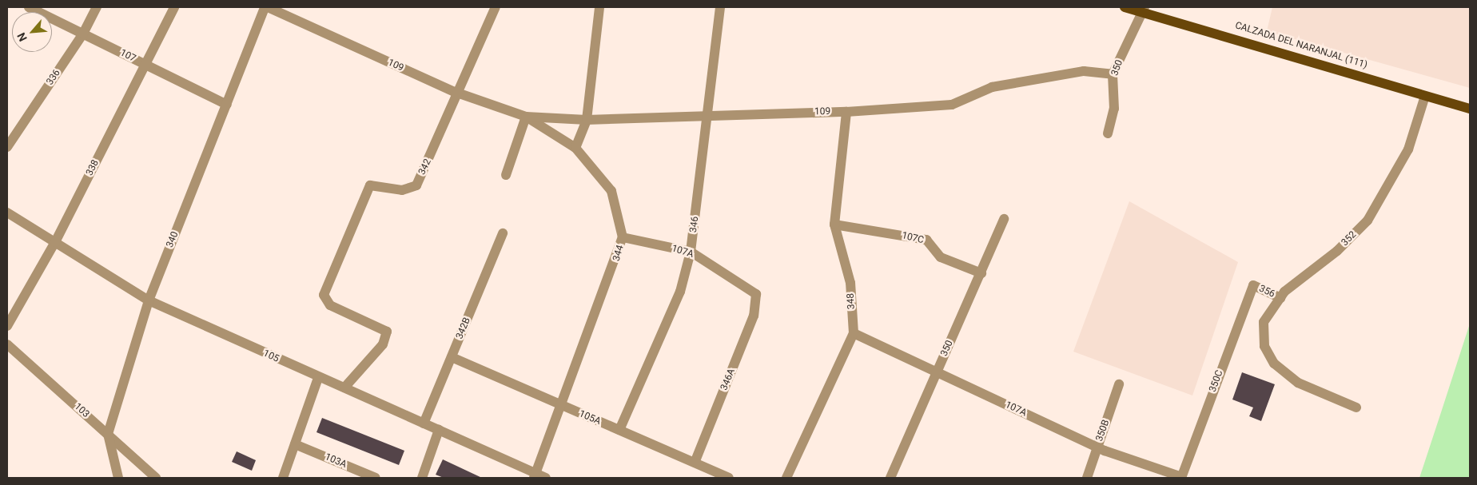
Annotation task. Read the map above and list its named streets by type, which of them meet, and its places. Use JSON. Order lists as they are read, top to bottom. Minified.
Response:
{"streets":{"main road":["CALZADA DEL NARANJAL (111)"],"street":["107","109","350","336","342","338","346","107C","352","340","107A","344","356","348","342B","105","346A","350C","103","105A","350B","103A"]},"crossings":[["CALZADA DEL NARANJAL (111)","350"],["CALZADA DEL NARANJAL (111)","352"],["107","336"],["107","338"],["107","340"],["109","350"],["109","342"],["109","346"],["109","344"],["109","348"],["350","107C"],["350","107A"],["342","105"],["338","105"],["346","107A"],["346","105A"],["107C","348"],["352","356"],["340","105"],["340","103"],["107A","344"],["107A","348"],["107A","346A"],["107A","350C"],["107A","350B"],["344","105"],["344","105A"],["356","350C"],["342B","105"],["342B","105A"],["346A","105A"]],"north":"bottom left"}
